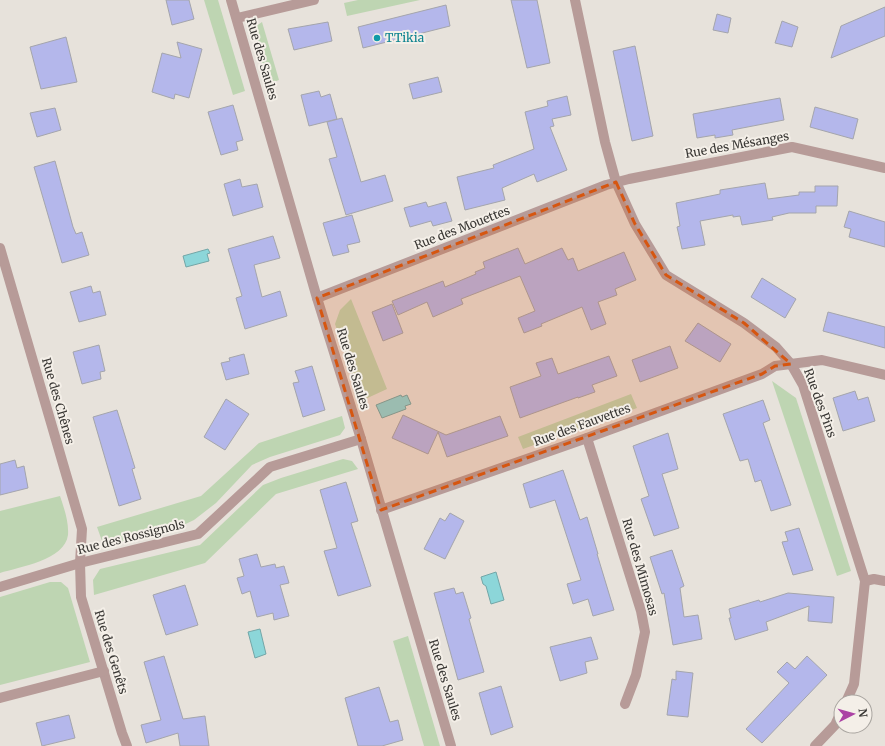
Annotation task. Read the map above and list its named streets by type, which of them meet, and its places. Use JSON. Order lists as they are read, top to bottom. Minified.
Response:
{"streets":{"street":["Rue des Saules","Rue des Mésanges","Rue des Mouettes","Rue des Chênes","Rue des Pins","Rue des Fauvettes","Rue des Rossignols","Rue des Mimosas","Rue des Genêts"]},"crossings":[["Rue des Saules","Rue des Mouettes"],["Rue des Saules","Rue des Fauvettes"],["Rue des Saules","Rue des Rossignols"],["Rue des Mésanges","Rue des Mouettes"],["Rue des Mésanges","Rue des Pins"],["Rue des Mouettes","Rue des Pins"],["Rue des Chênes","Rue des Rossignols"],["Rue des Chênes","Rue des Genêts"],["Rue des Pins","Rue des Fauvettes"],["Rue des Fauvettes","Rue des Mimosas"],["Rue des Rossignols","Rue des Genêts"]],"places":["TTikia"],"north":"right"}
